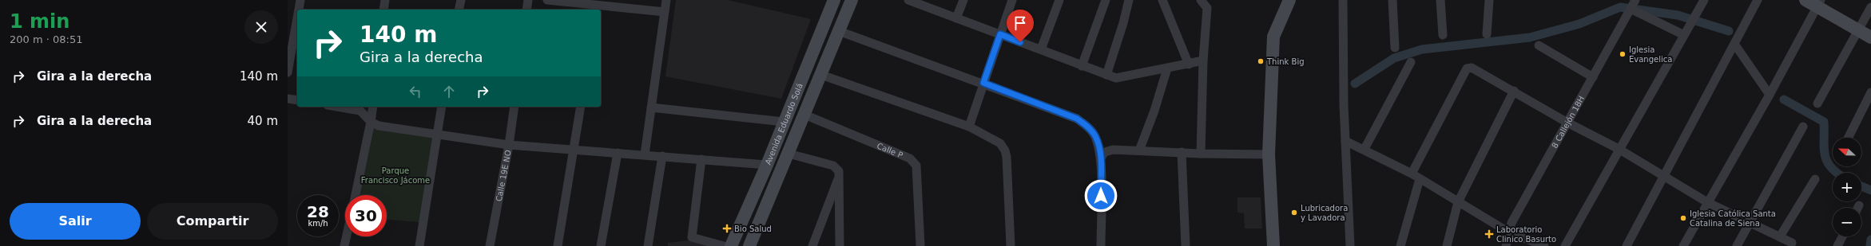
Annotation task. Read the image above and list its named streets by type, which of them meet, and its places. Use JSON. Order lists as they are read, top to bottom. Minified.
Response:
{"streets":{"main road":["Avenida Eduardo Solá"],"street":["8 Callejón 18H","Calle P","Calle 19E NO"]},"crossings":[["Avenida Eduardo Solá","Calle P"]],"parks":["Parque Francisco Jácome"],"places":{"other":["Iglesia Evangelica","Think Big","Lubricadora y Lavadora","Iglesia Católica Santa Catalina de Siena"],"health":["Bio Salud","Laboratorio Clinico Basurto"]},"north":"left","page":{"heading":["1 min","200 m · 08:51"],"turn":["140 m","Gira a la derecha"],"list":[{"name":"Gira a la derecha","value":"140 m"},{"name":"Gira a la derecha","value":"40 m"}],"map_buttons":["+","−"],"speed":"28 km/h","limit":"30","buttons":["Salir","Compartir"]}}
